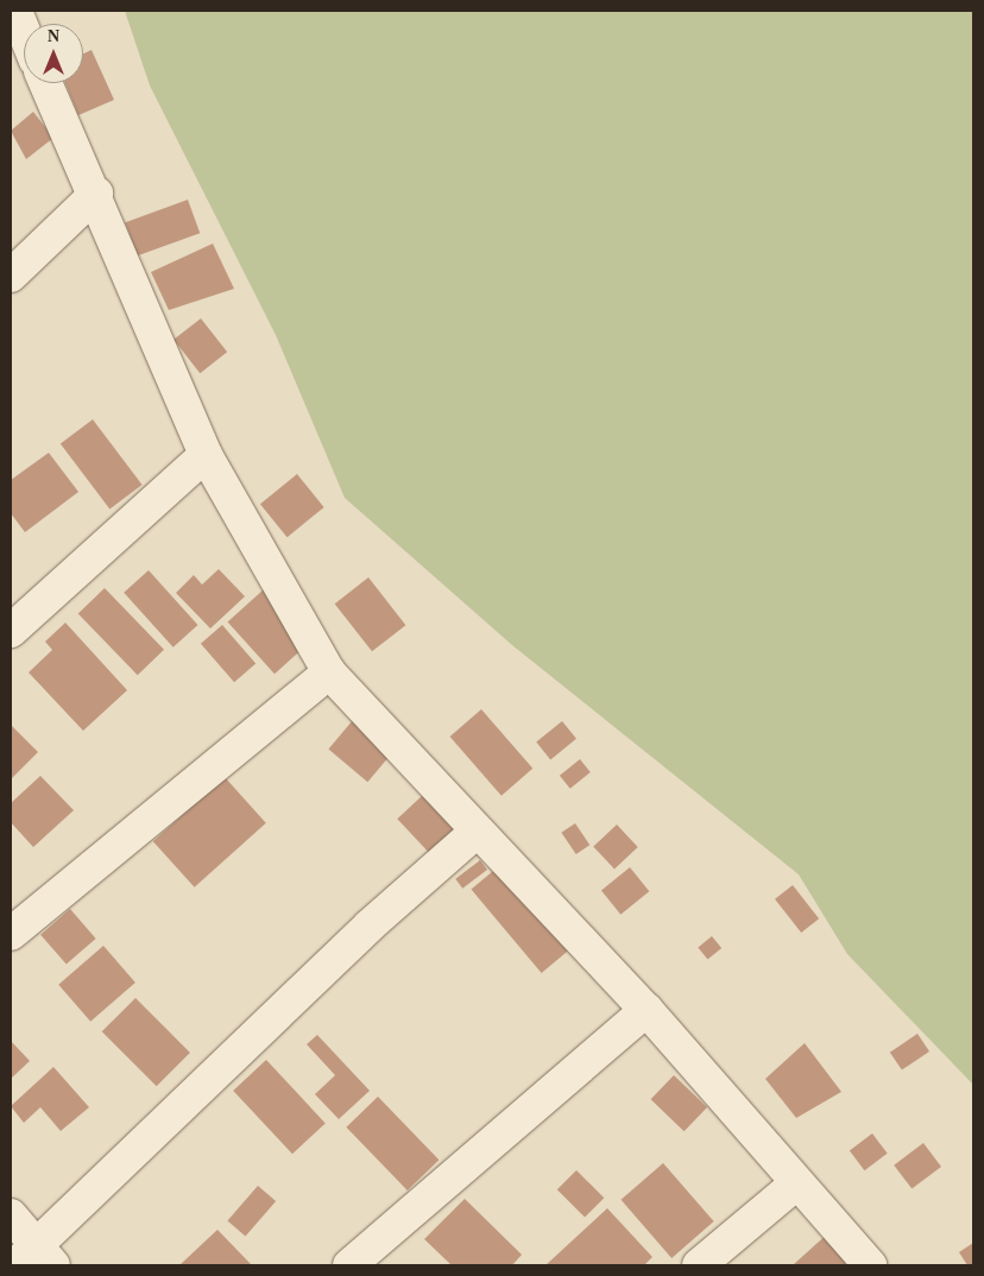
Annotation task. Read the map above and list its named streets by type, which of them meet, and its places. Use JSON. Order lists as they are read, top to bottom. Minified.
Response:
{"north":"top"}
